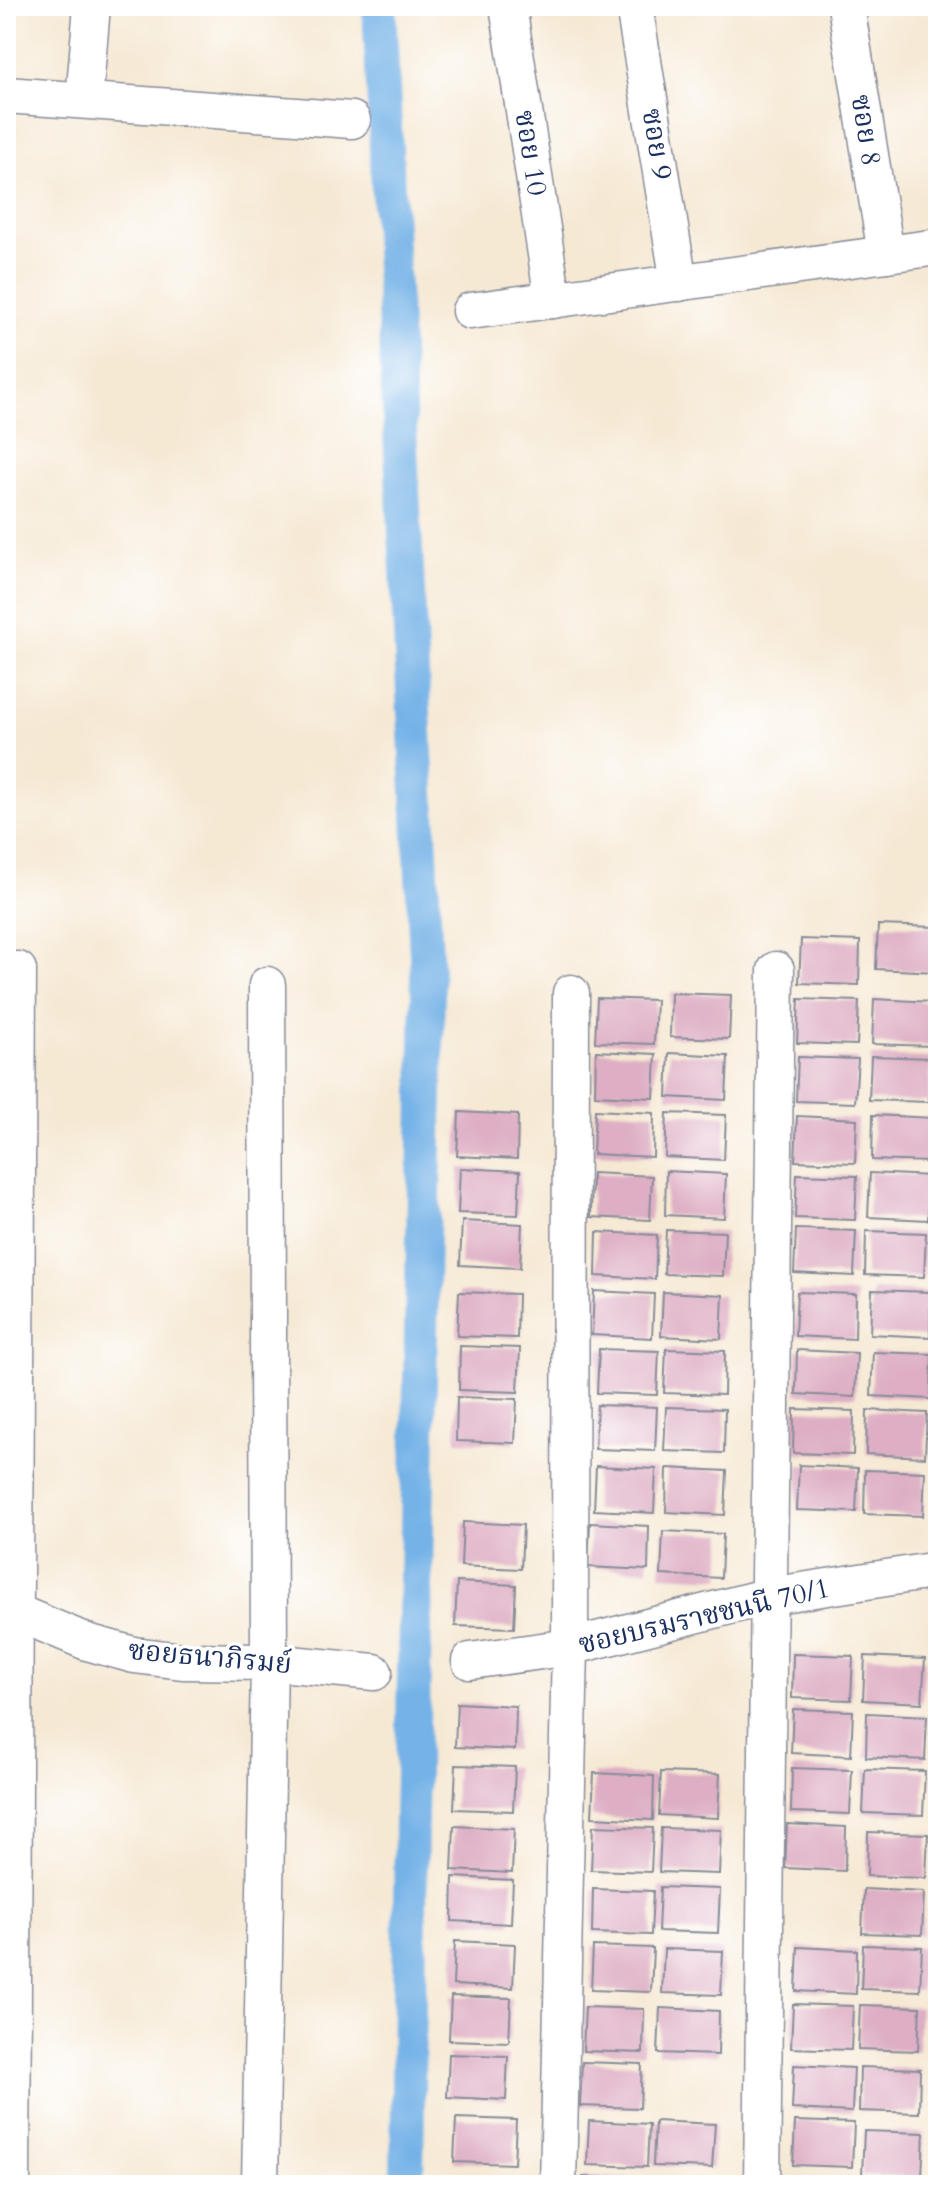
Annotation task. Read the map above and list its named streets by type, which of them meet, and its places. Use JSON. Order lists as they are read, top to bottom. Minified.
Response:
{"streets":{"street":["ซอย 8","ซอย 9","ซอย 10","ซอยบรมราชชนนี 70/1","ซอยธนาภิรมย์"]}}
